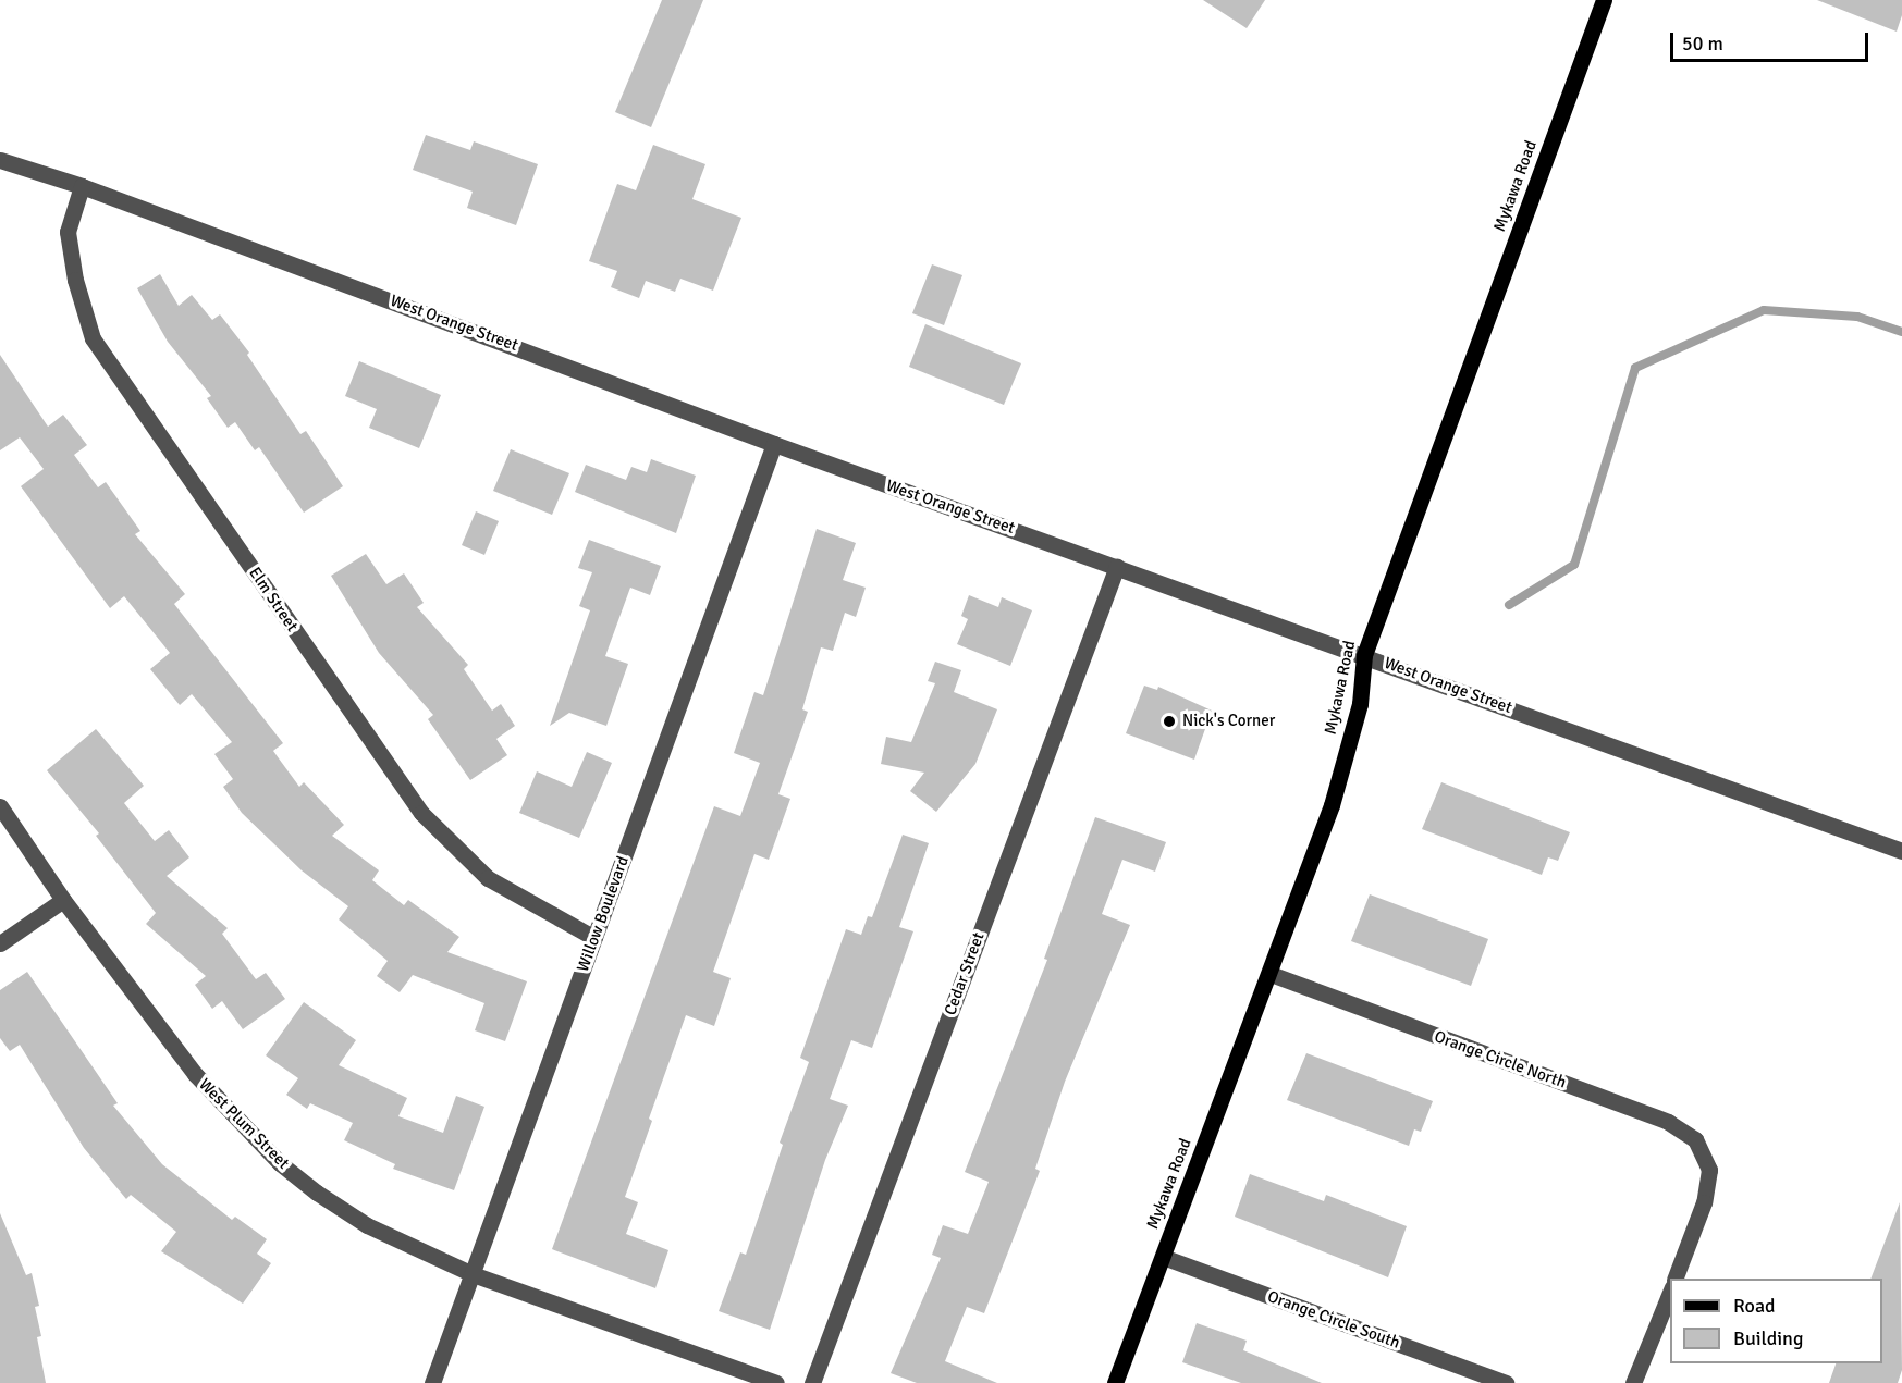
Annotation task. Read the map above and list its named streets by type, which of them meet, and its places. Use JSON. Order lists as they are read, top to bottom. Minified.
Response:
{"streets":{"main road":["Mykawa Road"],"street":["West Orange Street","Elm Street","Willow Boulevard","Cedar Street","Orange Circle North","West Plum Street","Orange Circle South"]},"crossings":[["Mykawa Road","West Orange Street"],["Mykawa Road","Orange Circle North"],["Mykawa Road","Orange Circle South"],["West Orange Street","Elm Street"],["West Orange Street","Willow Boulevard"],["West Orange Street","Cedar Street"],["Elm Street","Willow Boulevard"],["Willow Boulevard","West Plum Street"]],"places":["Nick's Corner"],"legend":["Road","Building"],"scale_bar":"50 m"}
